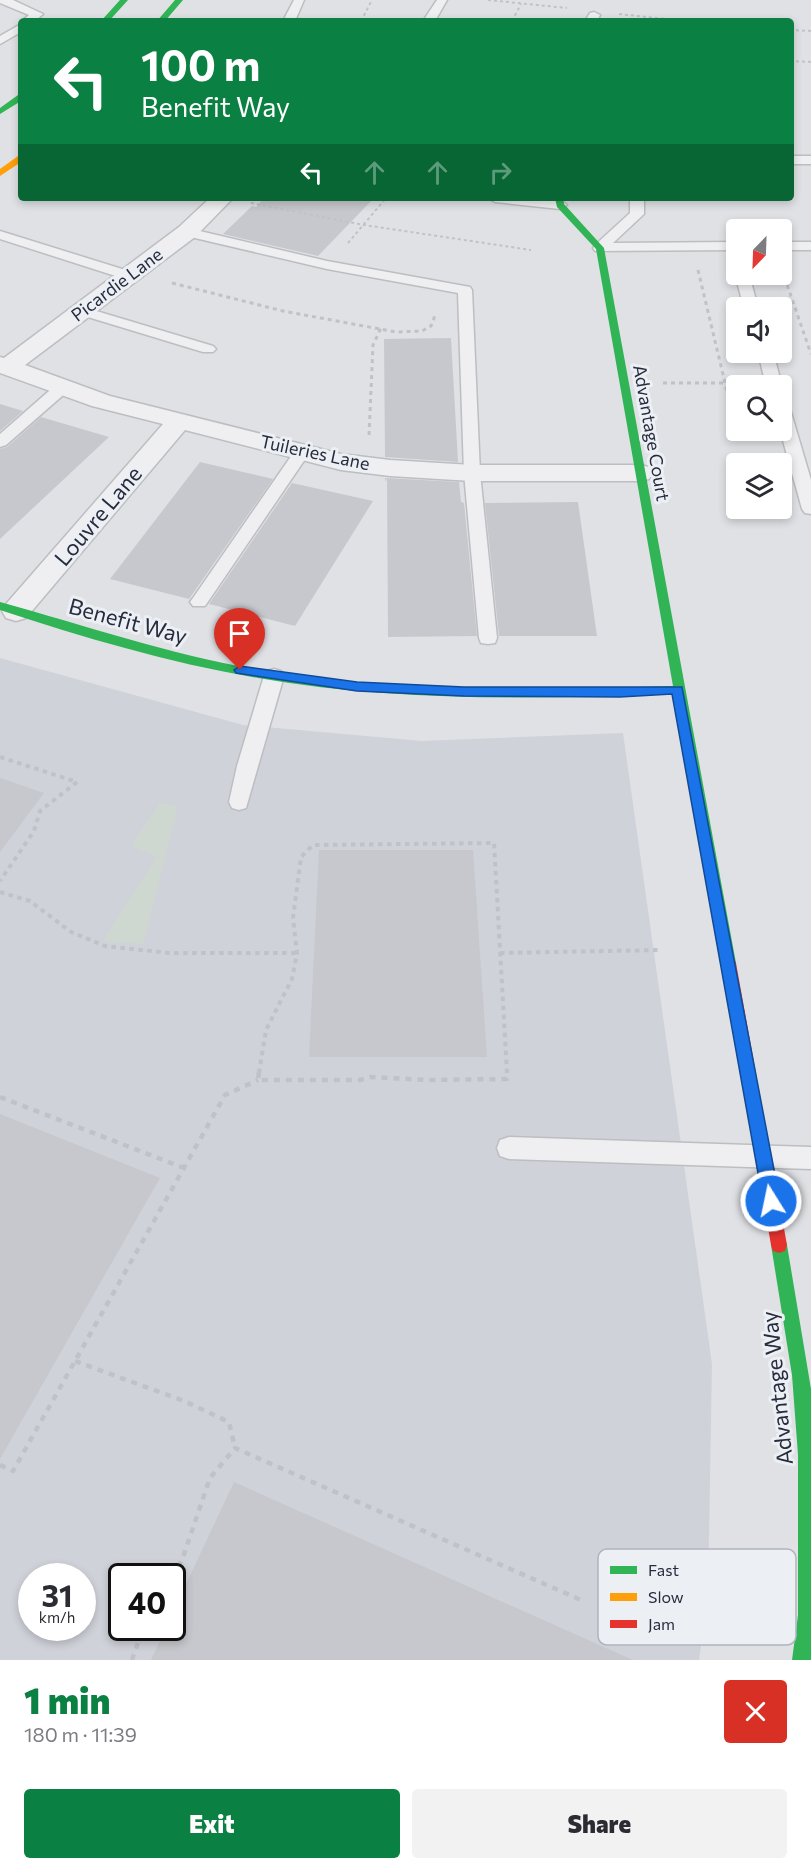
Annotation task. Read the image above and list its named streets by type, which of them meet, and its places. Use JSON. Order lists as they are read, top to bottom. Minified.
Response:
{"streets":{"street":["Picardie Lane","Advantage Court","Tuileries Lane","Louvre Lane","Benefit Way","Advantage Way"]},"crossings":[["Picardie Lane","Tuileries Lane"],["Advantage Court","Tuileries Lane"],["Advantage Court","Benefit Way"],["Advantage Court","Advantage Way"],["Tuileries Lane","Louvre Lane"],["Louvre Lane","Benefit Way"],["Benefit Way","Advantage Way"]],"legend":["Fast","Slow","Jam"],"north":"bottom left","page":{"turn":["100 m","Benefit Way"],"speed":"31 km/h","limit":"40","heading":["1 min","180 m · 11:39"],"buttons":["Exit","Share"]}}
